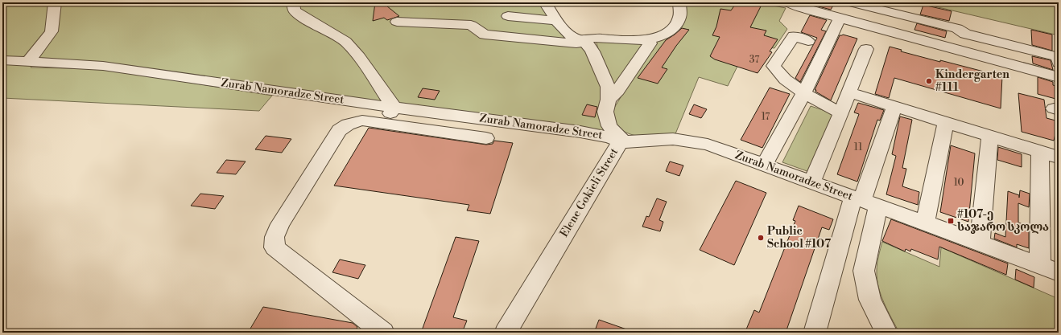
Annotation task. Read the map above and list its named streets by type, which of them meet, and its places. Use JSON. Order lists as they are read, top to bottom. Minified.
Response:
{"streets":{"street":["Zurab Namoradze Street","Elene Gokieli Street"]},"crossings":[["Zurab Namoradze Street","Elene Gokieli Street"]],"places":{"other":["Kindergarten #111","Public School #107"],"transit":["#107-ე საჯარო სკოლა"]},"house_numbers":["37","17","11","10"]}
